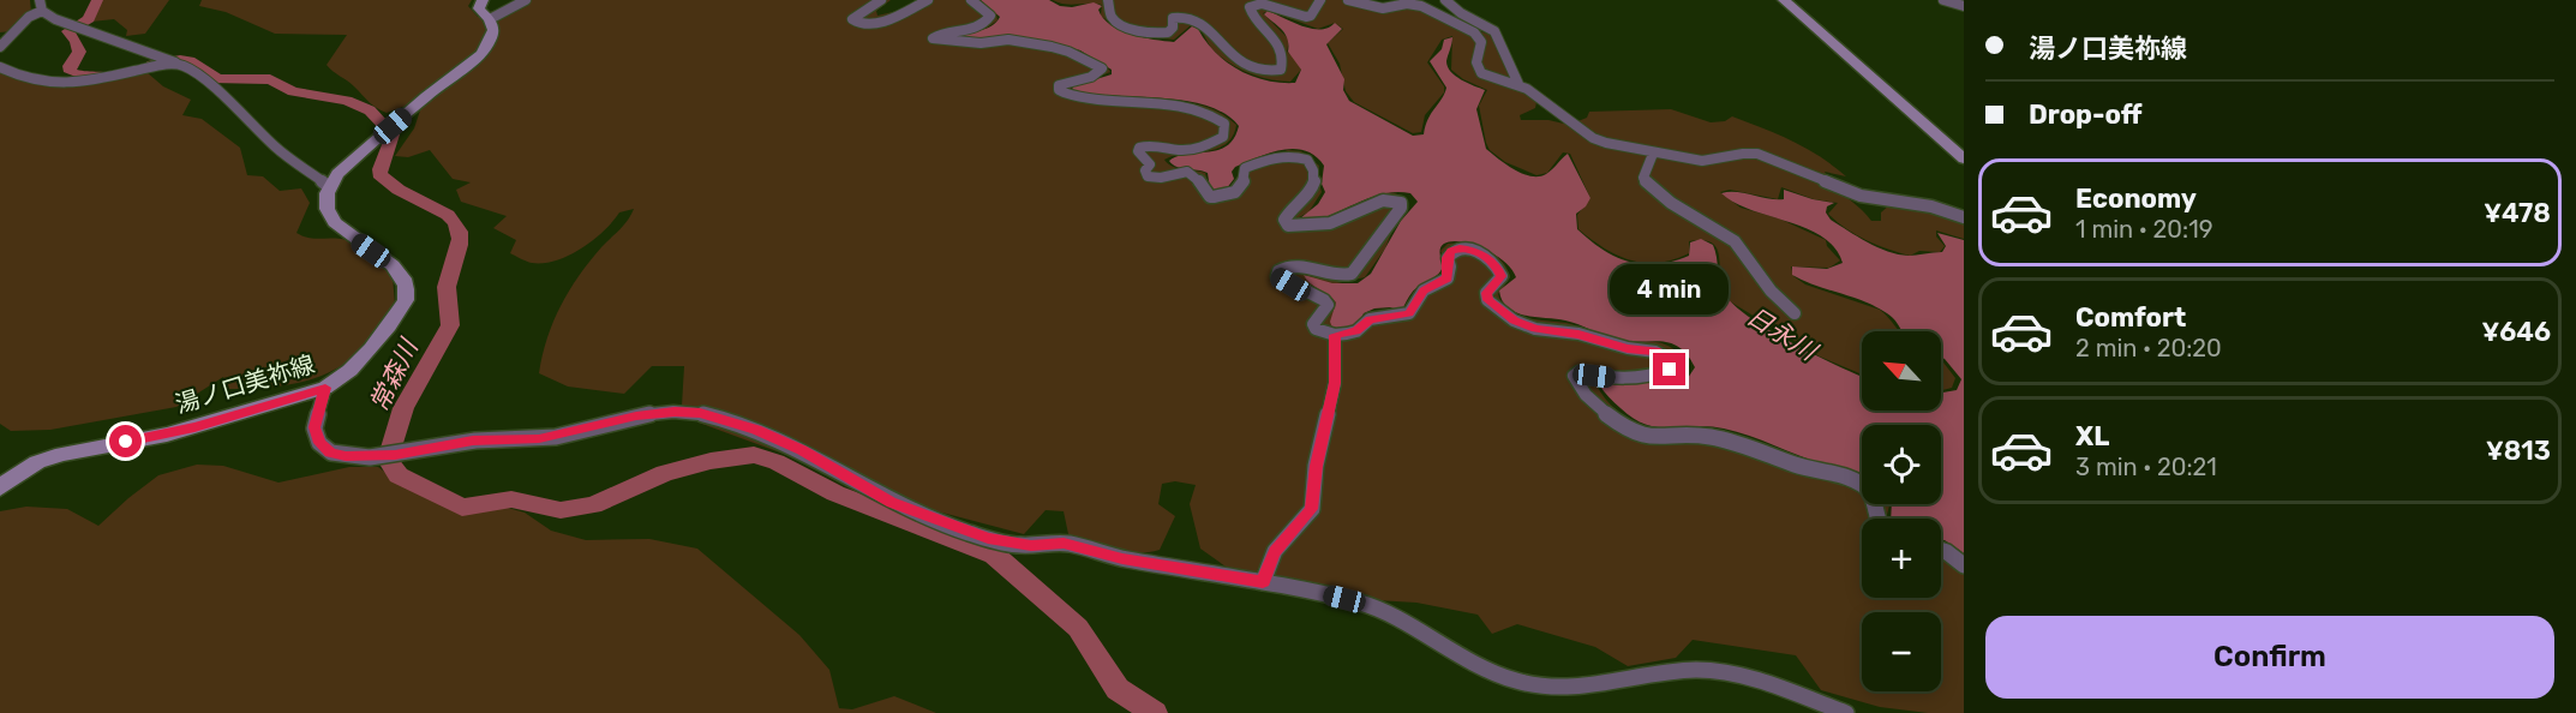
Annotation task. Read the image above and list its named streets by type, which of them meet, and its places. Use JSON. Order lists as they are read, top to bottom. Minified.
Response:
{"streets":{"main road":["湯ノ口美祢線"]},"water":["日永川","常森川"],"north":"top left","page":{"banner":["湯ノ口美祢線","Drop-off"],"list":[{"name":"Economy","note":"1 min · 20:19","value":"¥478"},{"name":"Comfort","note":"2 min · 20:20","value":"¥646"},{"name":"XL","note":"3 min · 20:21","value":"¥813"}],"bubble":"4 min","map_buttons":["+","−"],"buttons":"Confirm"}}
